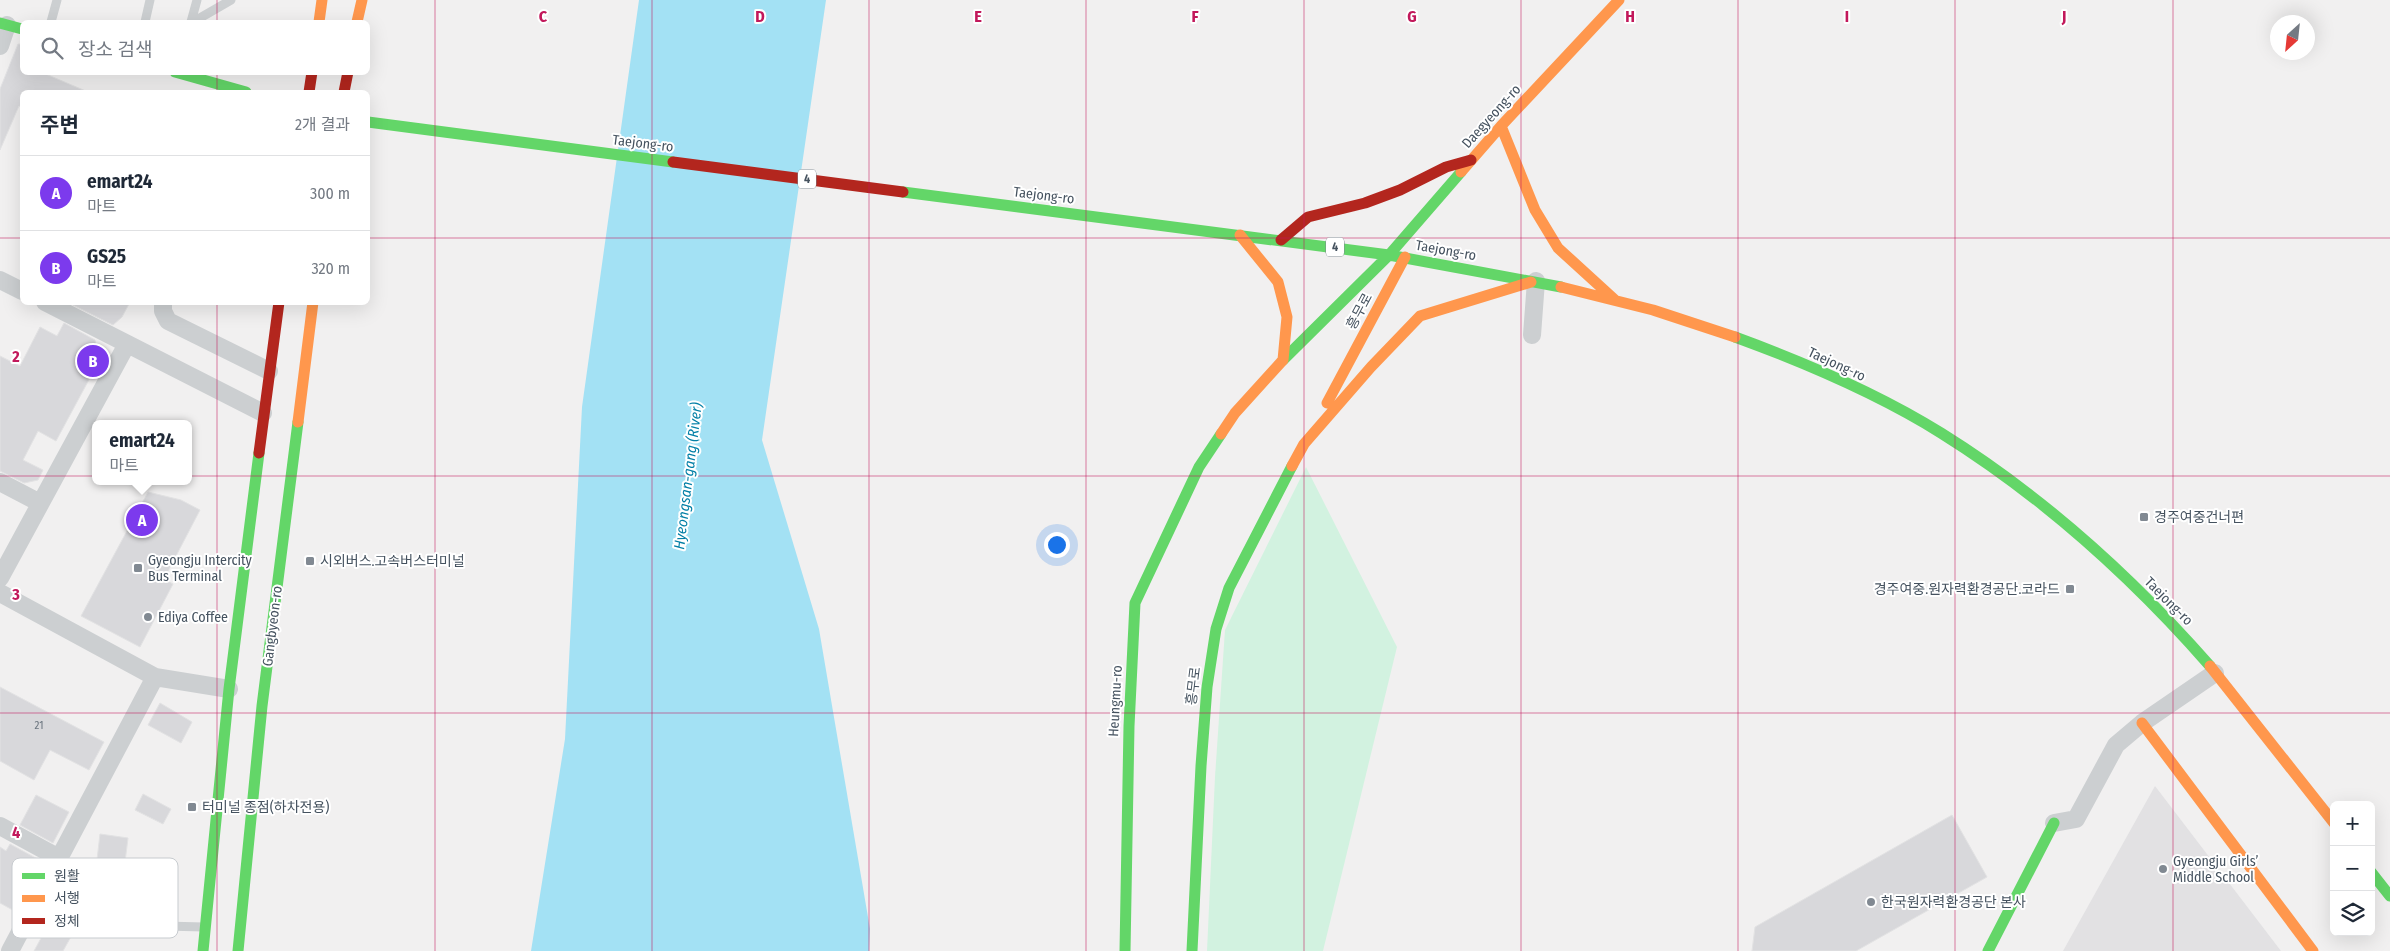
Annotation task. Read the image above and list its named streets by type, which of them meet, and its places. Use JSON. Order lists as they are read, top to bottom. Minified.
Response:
{"streets":{"street":["Daegyeong-ro","Taejong-ro","4","흥무로","Gangbyeon-ro","Heungmu-ro"]},"crossings":[["Daegyeong-ro","Taejong-ro"],["Daegyeong-ro","흥무로"],["Taejong-ro","흥무로"],["흥무로","Heungmu-ro"]],"water":["Hyeongsan-gang (River)"],"places":{"transit":["경주여중건너편","시외버스.고속버스터미널","Gyeongju Intercity Bus Terminal","경주여중.원자력환경공단.코라드","터미널 종점(하차전용)"],"other":["Ediya Coffee","Gyeongju Girls’ Middle School","한국원자력환경공단 본사"]},"house_numbers":["21"],"legend":["원활","서행","정체"],"north":"bottom left","page":{"search":"장소 검색","heading":["주변","2개 결과"],"list":[{"mark":"A","name":"emart24","note":"마트","value":"300 m"},{"mark":"B","name":"GS25","note":"마트","value":"320 m"}],"pins":["B","A"],"popup":["emart24","마트"],"map_buttons":["+","−"]},"grid":{"columns":["C","D","E","F","G","H","I","J"],"rows":["2","3","4"]}}
